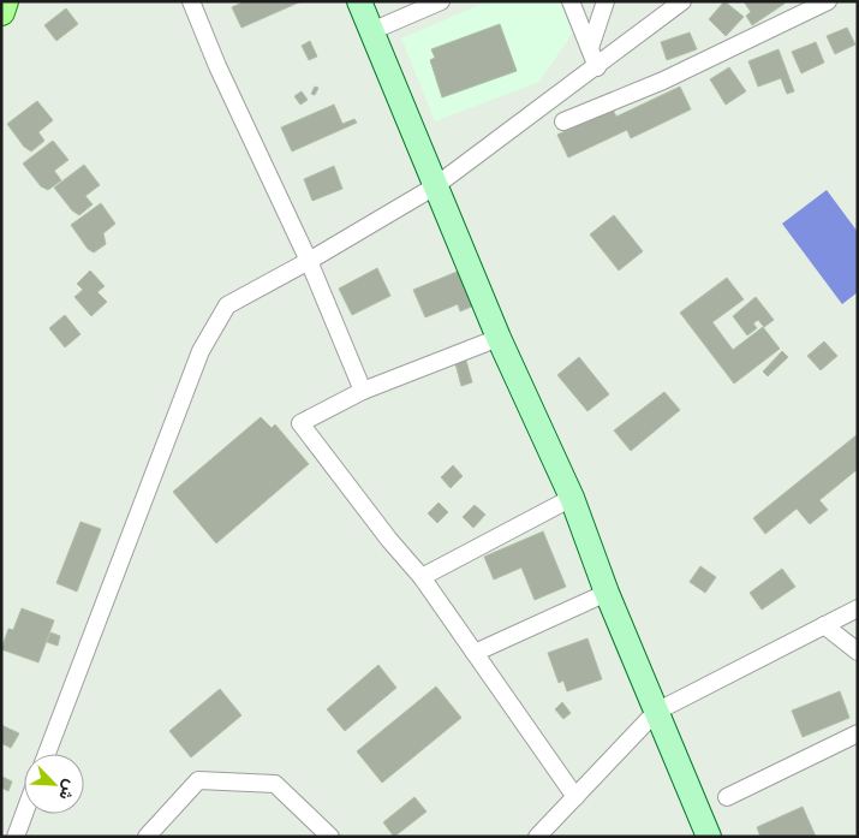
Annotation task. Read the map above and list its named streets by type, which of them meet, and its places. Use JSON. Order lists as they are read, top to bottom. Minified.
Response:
{"north":"bottom right"}
